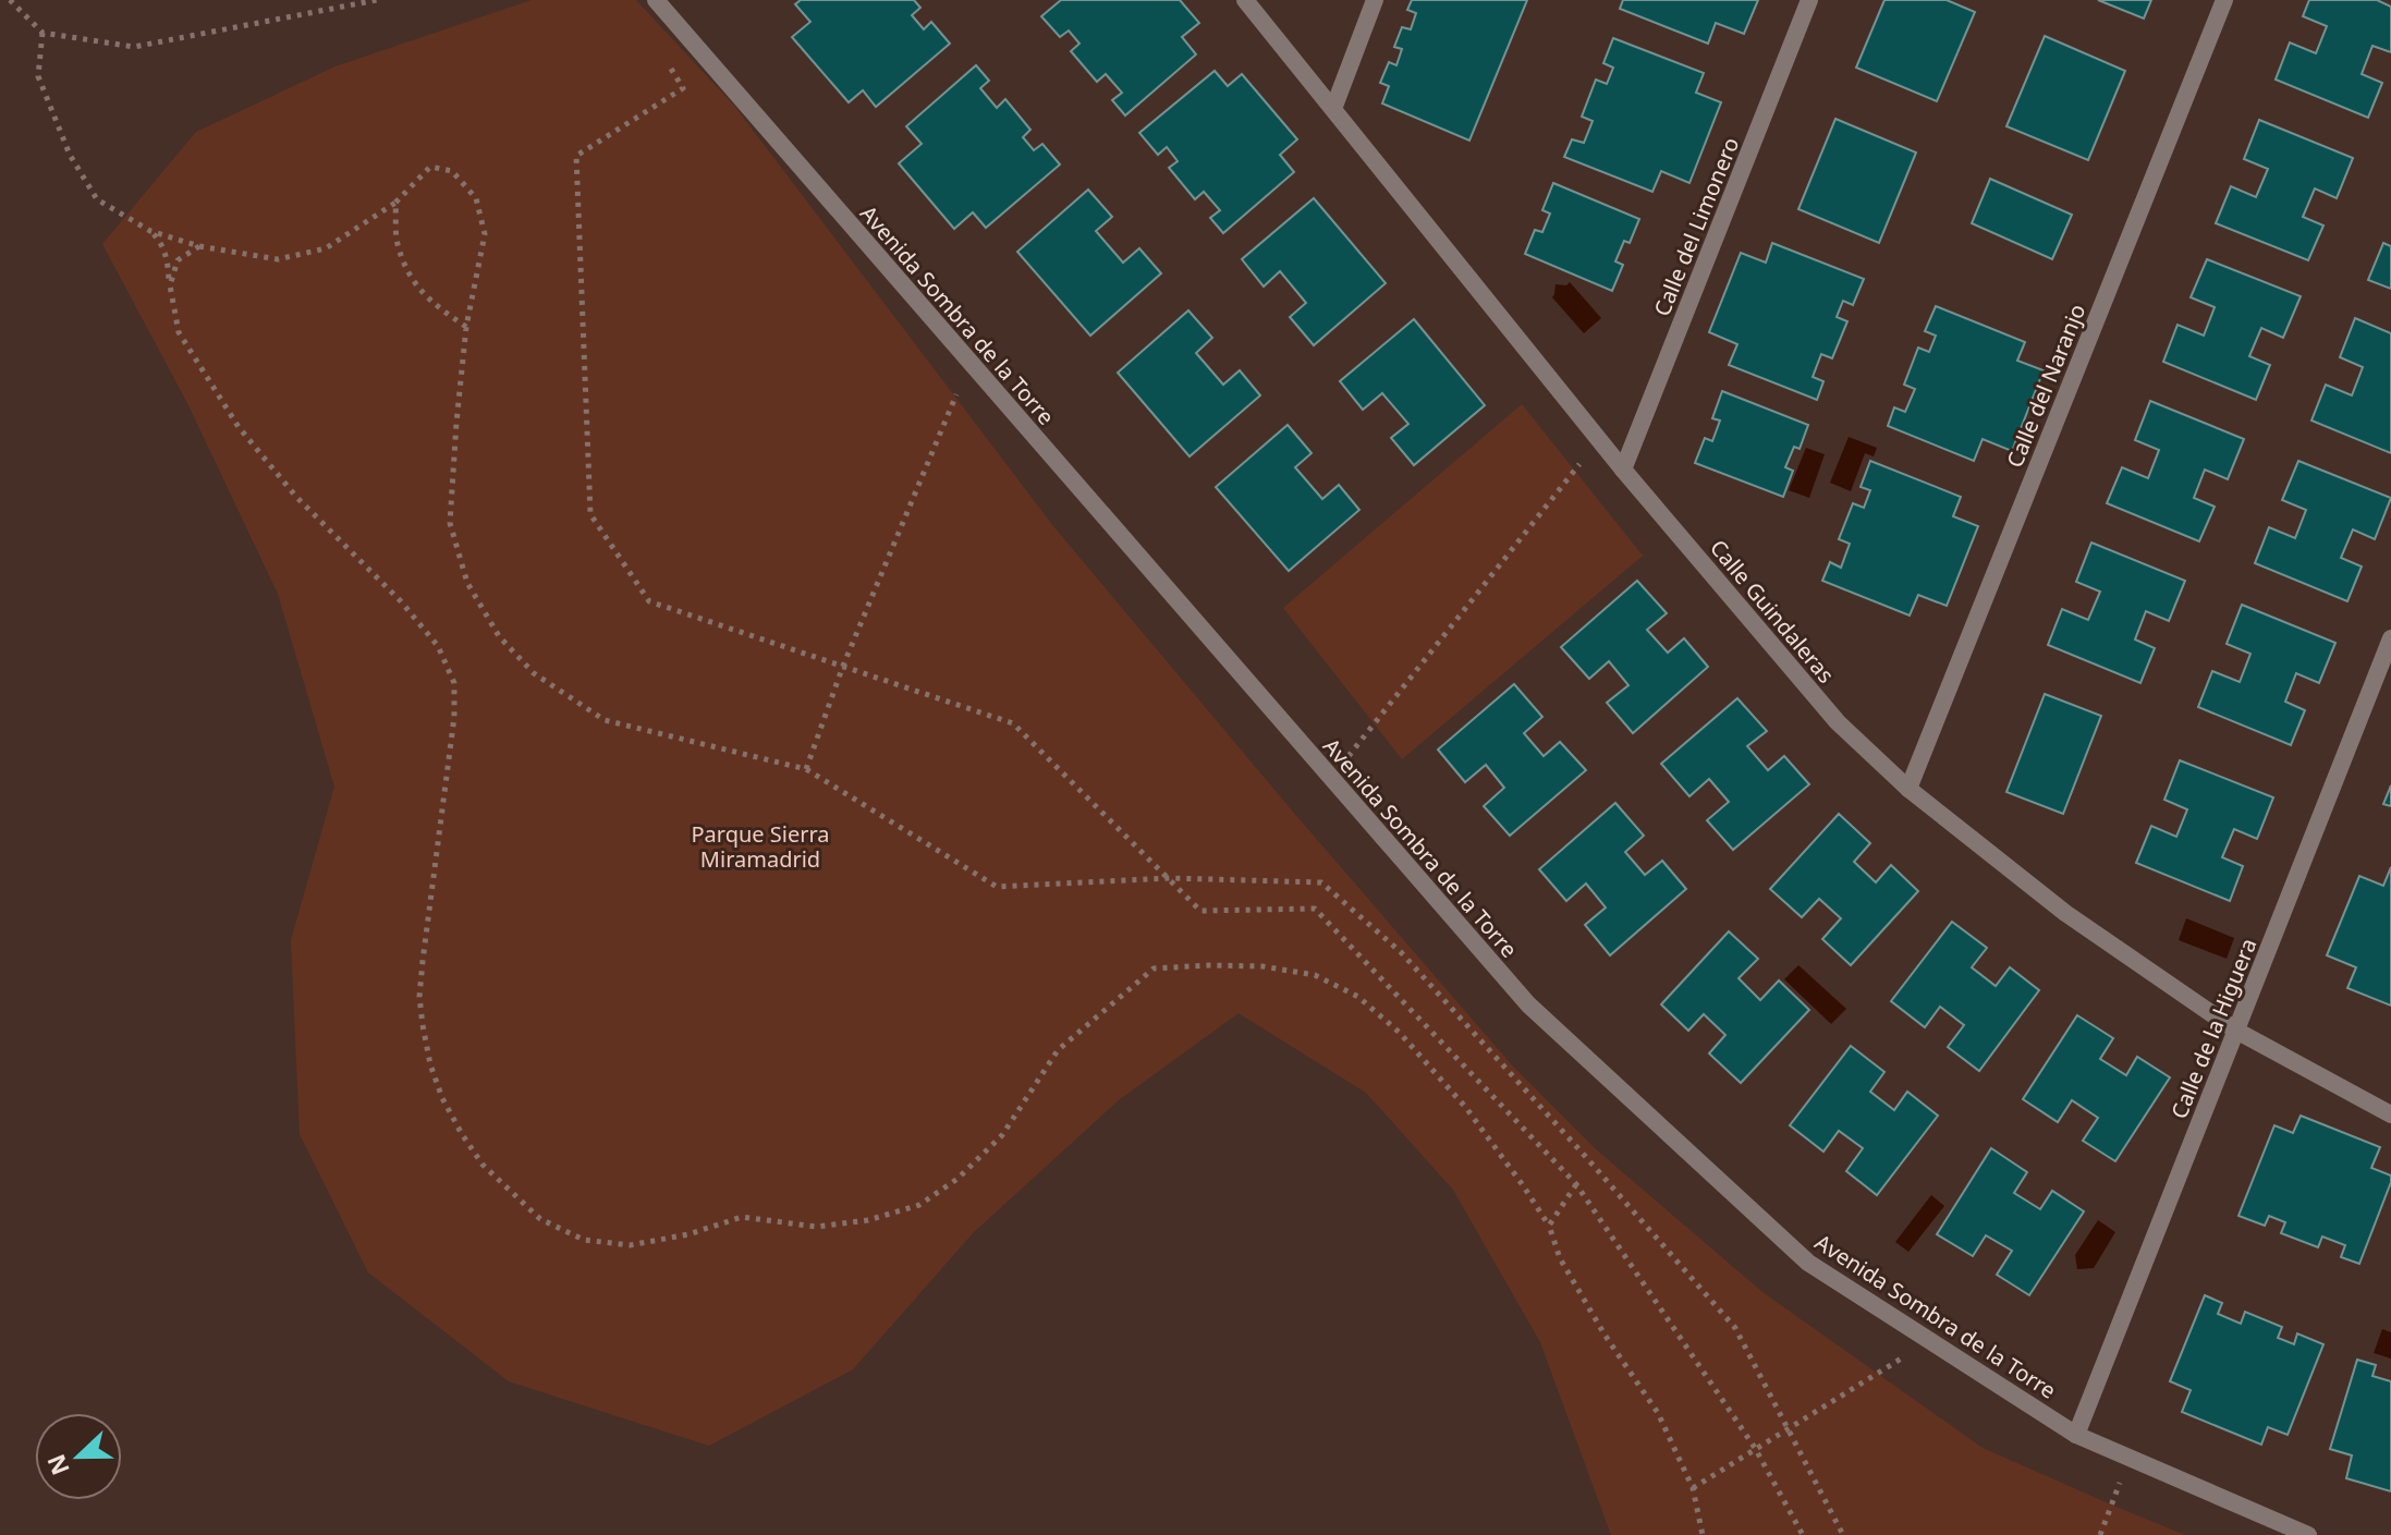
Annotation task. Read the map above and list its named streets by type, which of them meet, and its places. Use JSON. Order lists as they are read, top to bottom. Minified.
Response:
{"streets":{"street":["Calle del Limonero","Avenida Sombra de la Torre","Calle del Naranjo","Calle Guindaleras","Calle de la Higuera"]},"crossings":[["Calle del Limonero","Calle Guindaleras"],["Avenida Sombra de la Torre","Calle de la Higuera"],["Calle del Naranjo","Calle Guindaleras"],["Calle Guindaleras","Calle de la Higuera"]],"parks":["Parque Sierra Miramadrid"],"north":"left"}
